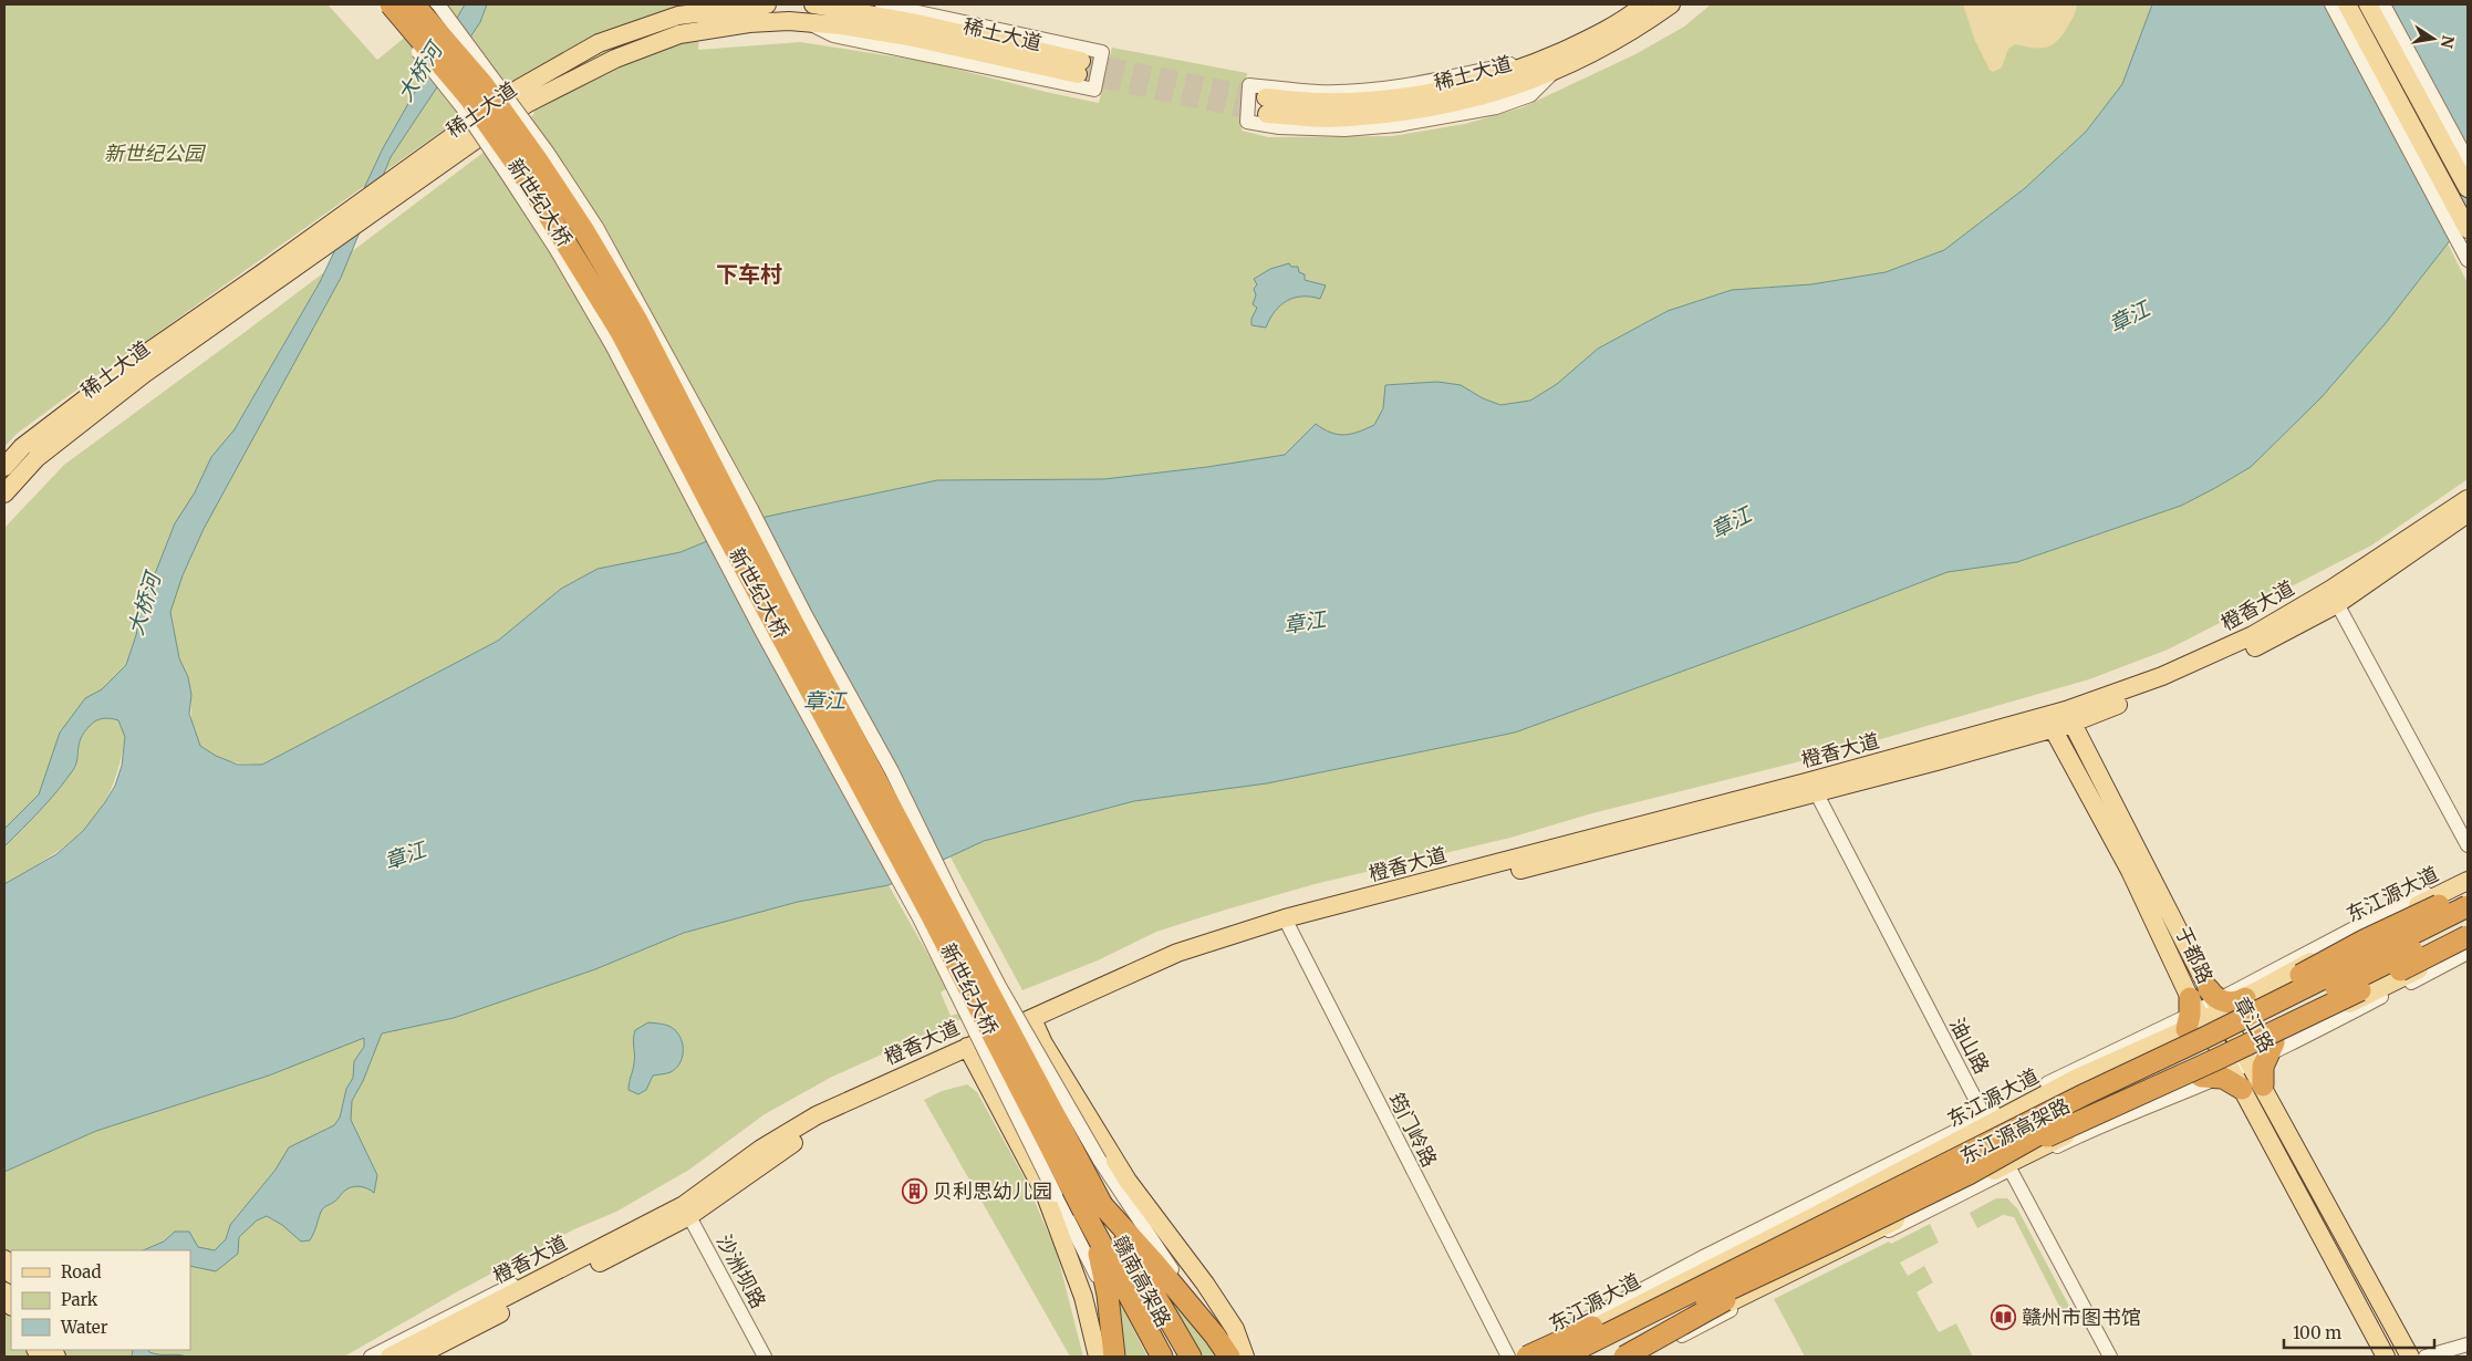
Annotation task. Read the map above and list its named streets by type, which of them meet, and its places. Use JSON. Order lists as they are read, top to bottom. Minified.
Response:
{"streets":{"highway":["新世纪大桥","东江源高架路","赣南高架路"],"main road":["稀土大道","橙香大道","东江源大道","于都路","章江路"],"street":["油山路","筠门岭路","沙洲坝路"]},"crossings":[["新世纪大桥","赣南高架路"],["橙香大道","于都路"],["橙香大道","章江路"],["橙香大道","油山路"],["橙香大道","筠门岭路"],["橙香大道","沙洲坝路"],["东江源大道","于都路"],["东江源大道","章江路"],["东江源大道","油山路"]],"districts":["下车村"],"water":["大桥河","章江"],"parks":["新世纪公园"],"places":{"building":["贝利思幼儿园"],"library":["赣州市图书馆"]},"legend":["Road","Park","Water"],"scale_bar":"100 m","north":"right"}
